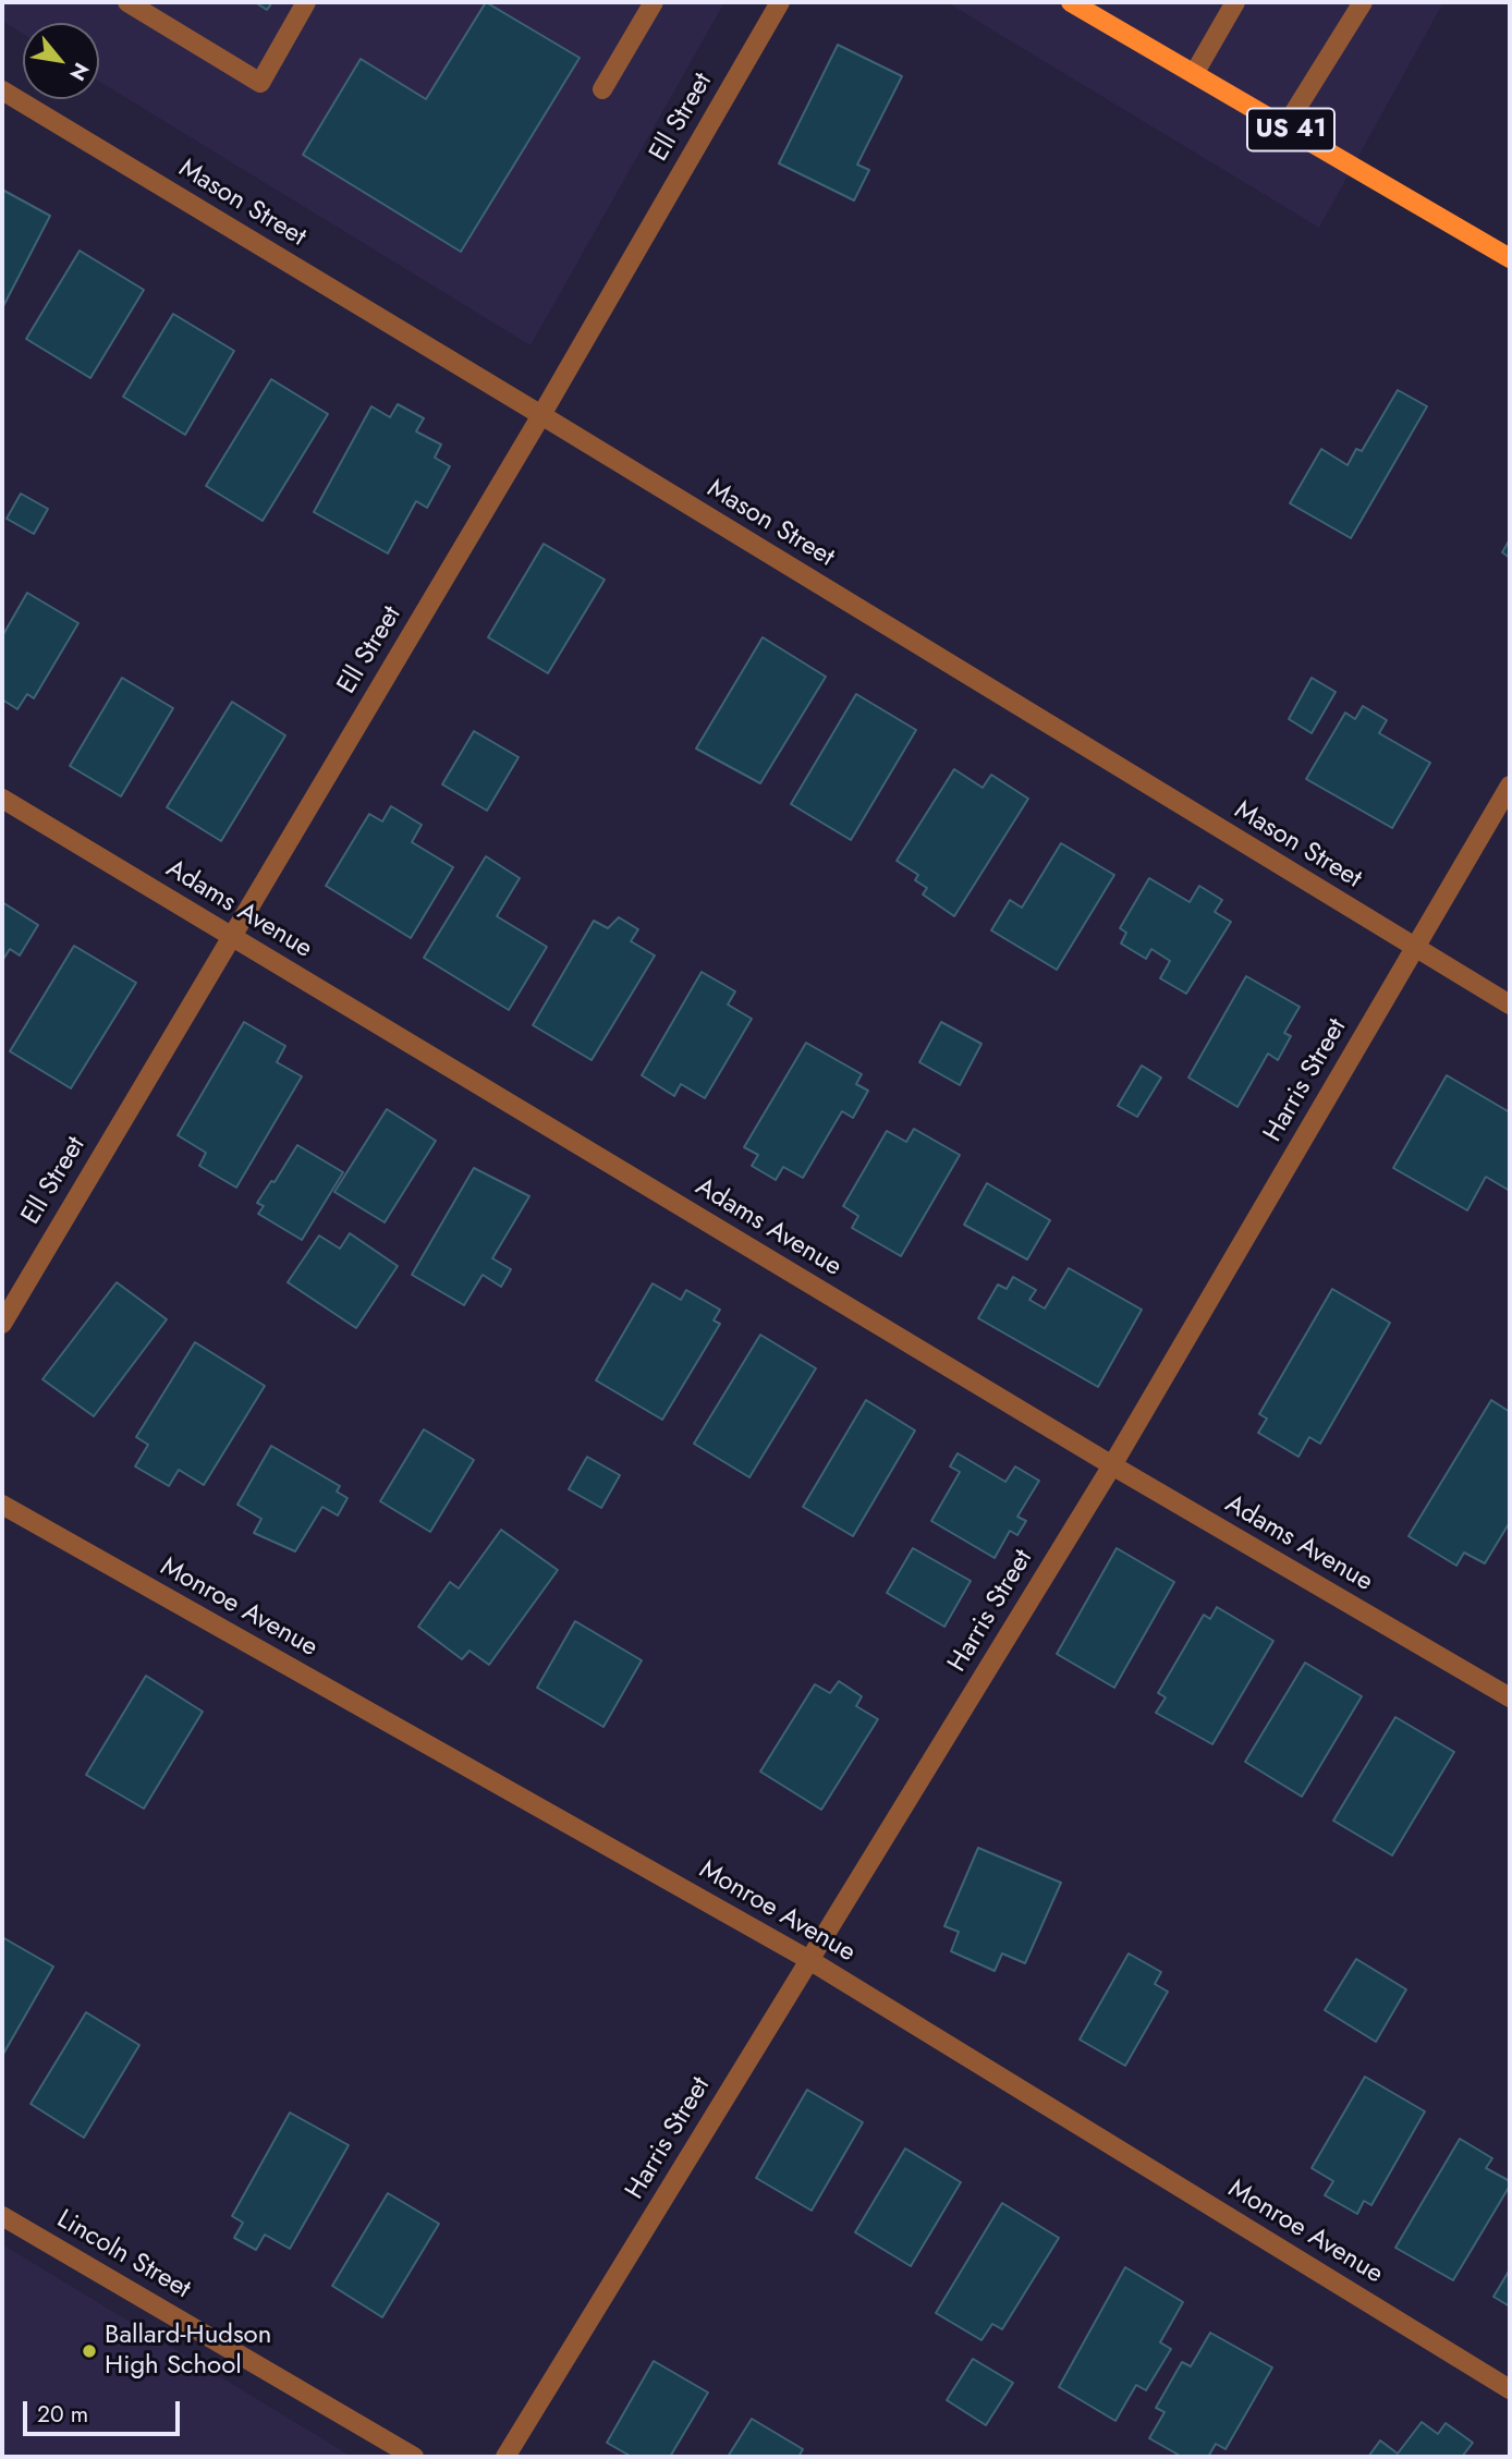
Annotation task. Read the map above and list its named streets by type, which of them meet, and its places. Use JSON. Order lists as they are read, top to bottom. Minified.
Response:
{"streets":{"main road":["US 41"],"street":["Ell Street","Mason Street","Adams Avenue","Harris Street","Monroe Avenue","Lincoln Street"]},"crossings":[["Ell Street","Mason Street"],["Ell Street","Adams Avenue"],["Mason Street","Harris Street"],["Adams Avenue","Harris Street"],["Harris Street","Monroe Avenue"]],"places":["Ballard-Hudson High School"],"scale_bar":"20 m","north":"bottom right"}
